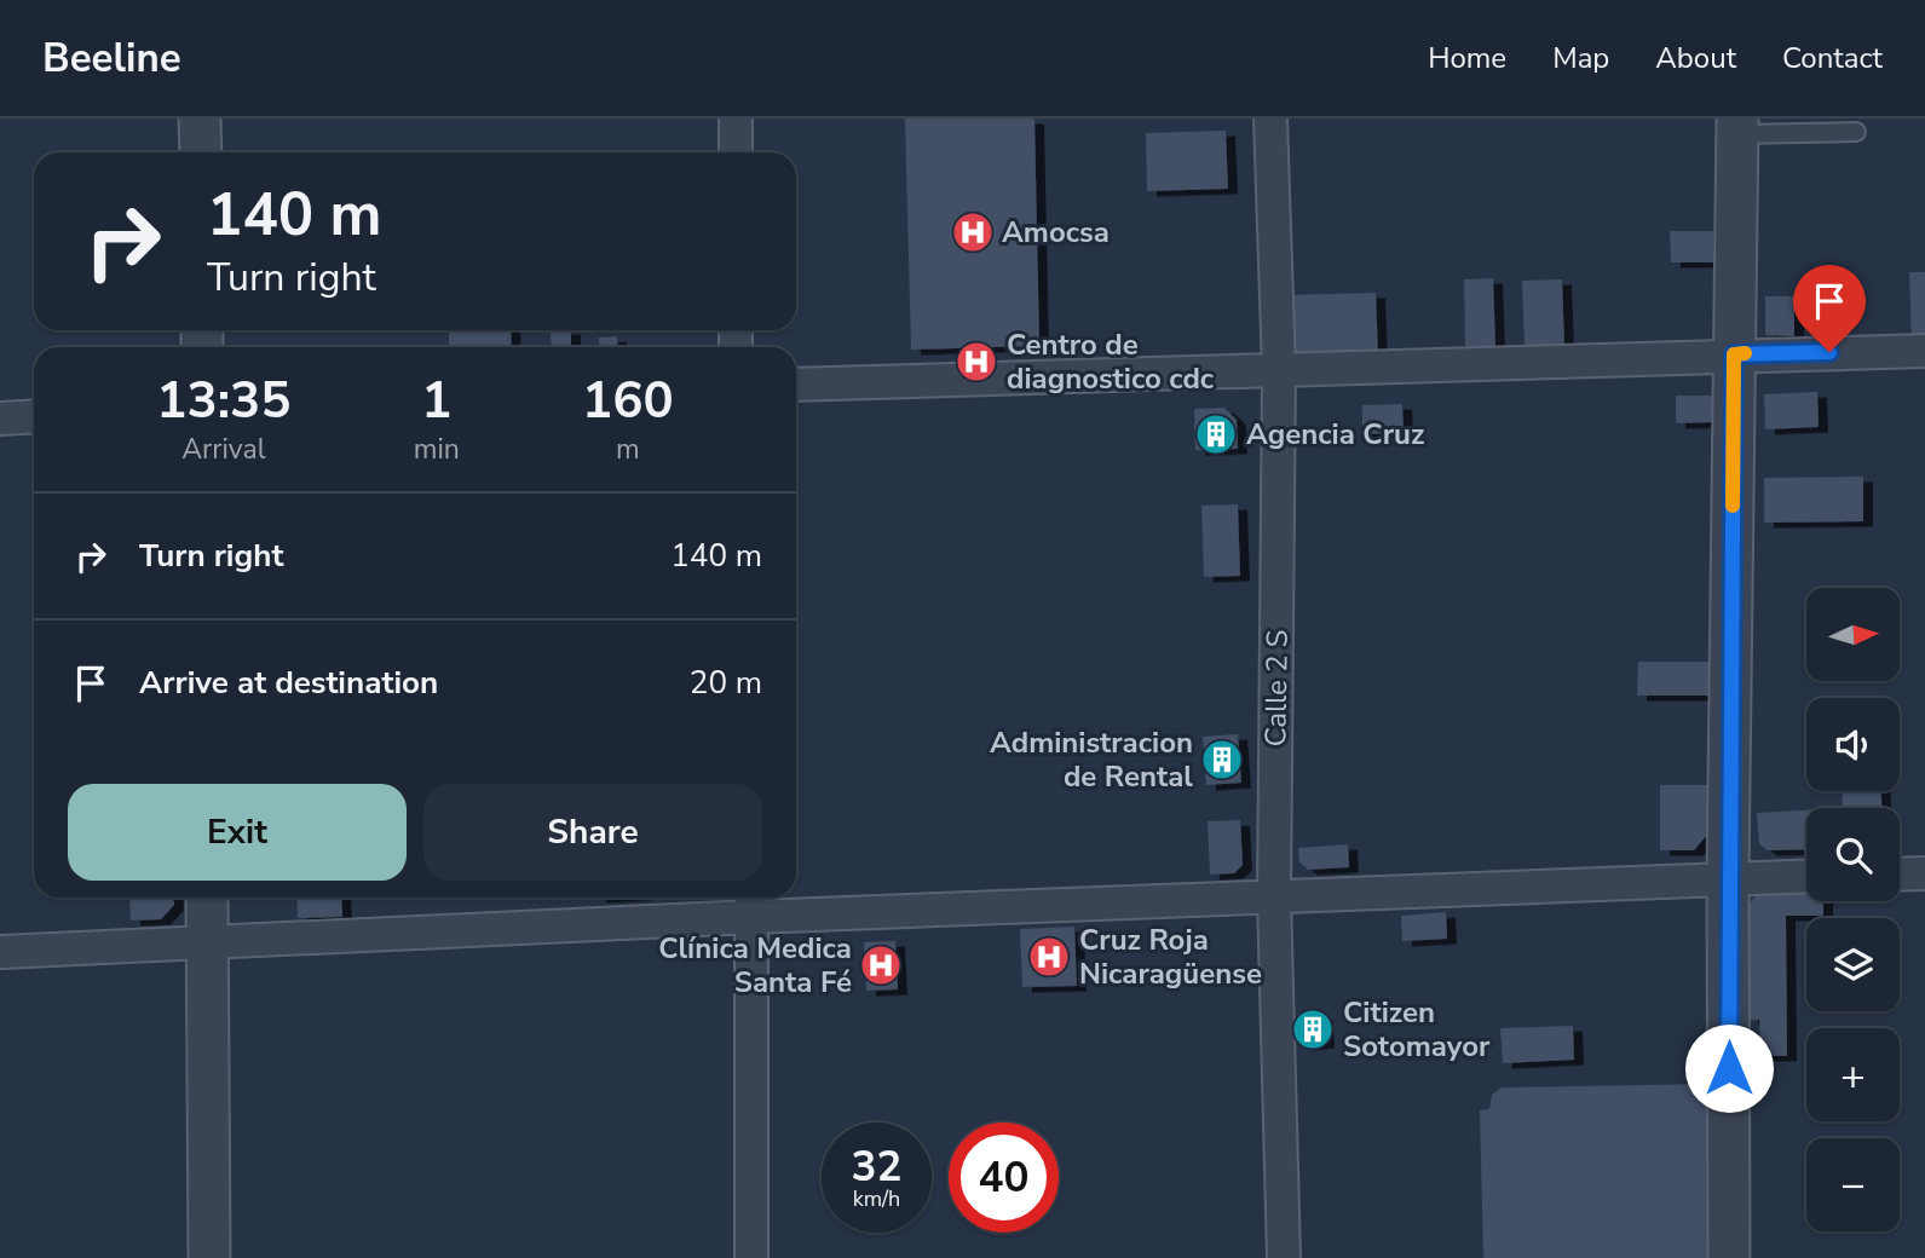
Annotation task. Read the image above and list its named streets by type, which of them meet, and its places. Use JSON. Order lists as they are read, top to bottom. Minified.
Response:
{"streets":{"street":["Calle 2 S"]},"places":{"hospital":["Amocsa","Centro de diagnostico cdc","Cruz Roja Nicaragüense","Clínica Medica Santa Fé"],"building":["Agencia Cruz","Administracion de Rental","Citizen Sotomayor"]},"north":"right","page":{"header":"Beeline","nav":["Home","Map","About","Contact"],"turn":["140 m","Turn right"],"eta":["13:35","Arrival","1","min","160","m"],"list":[{"name":"Turn right","value":"140 m"},{"name":"Arrive at destination","value":"20 m"}],"map_buttons":["+","−"],"buttons":["Exit","Share"],"speed":"32 km/h","limit":"40"}}
